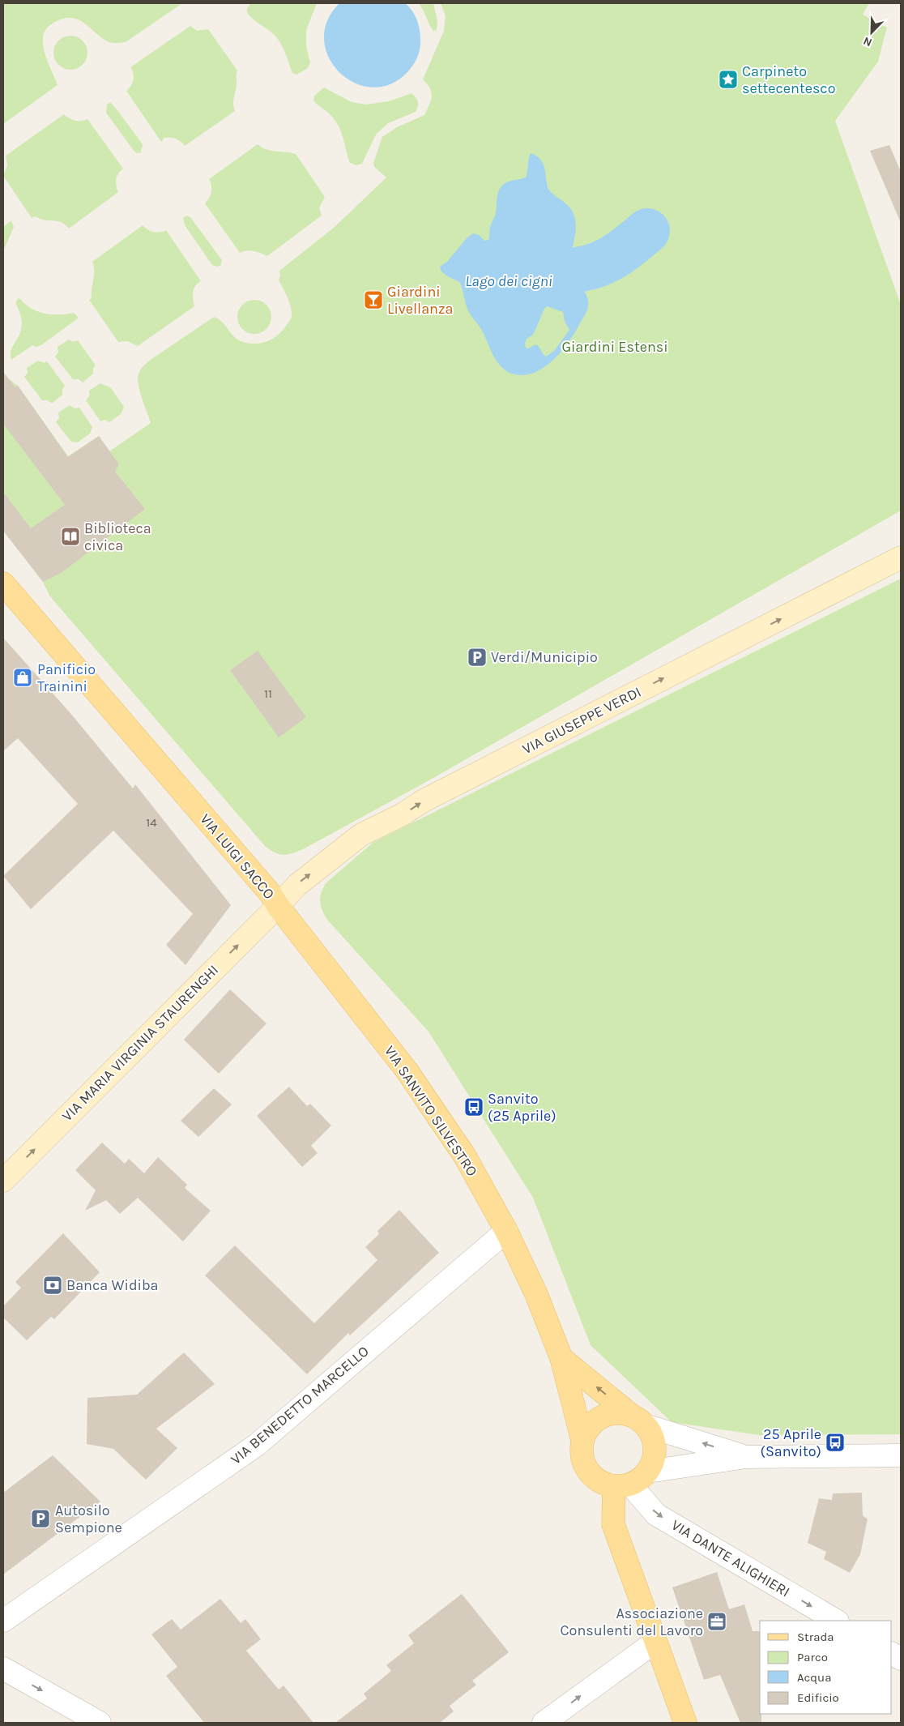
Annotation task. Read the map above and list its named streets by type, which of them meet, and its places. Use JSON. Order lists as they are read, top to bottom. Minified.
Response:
{"streets":{"main road":["VIA GIUSEPPE VERDI","VIA LUIGI SACCO","VIA MARIA VIRGINIA STAURENGHI","VIA SANVITO SILVESTRO"],"street":["VIA BENEDETTO MARCELLO","VIA DANTE ALIGHIERI"]},"crossings":[["VIA GIUSEPPE VERDI","VIA LUIGI SACCO"],["VIA GIUSEPPE VERDI","VIA MARIA VIRGINIA STAURENGHI"],["VIA GIUSEPPE VERDI","VIA SANVITO SILVESTRO"],["VIA LUIGI SACCO","VIA MARIA VIRGINIA STAURENGHI"],["VIA LUIGI SACCO","VIA SANVITO SILVESTRO"],["VIA MARIA VIRGINIA STAURENGHI","VIA SANVITO SILVESTRO"],["VIA SANVITO SILVESTRO","VIA BENEDETTO MARCELLO"],["VIA SANVITO SILVESTRO","VIA DANTE ALIGHIERI"]],"one_way":["VIA GIUSEPPE VERDI","VIA MARIA VIRGINIA STAURENGHI","VIA DANTE ALIGHIERI"],"water":["Lago dei cigni"],"parks":["Giardini Estensi"],"places":{"place":["Carpineto settecentesco"],"bar":["Giardini Livellanza"],"library":["Biblioteca civica"],"parking":["Verdi/Municipio","Autosilo Sempione"],"shop":["Panificio Trainini"],"bus stop":["Sanvito (25 Aprile)","25 Aprile (Sanvito)"],"bank":["Banca Widiba"],"office":["Associazione Consulenti del Lavoro"]},"house_numbers":["11","14"],"legend":["Strada","Parco","Acqua","Edificio"],"north":"bottom left"}
